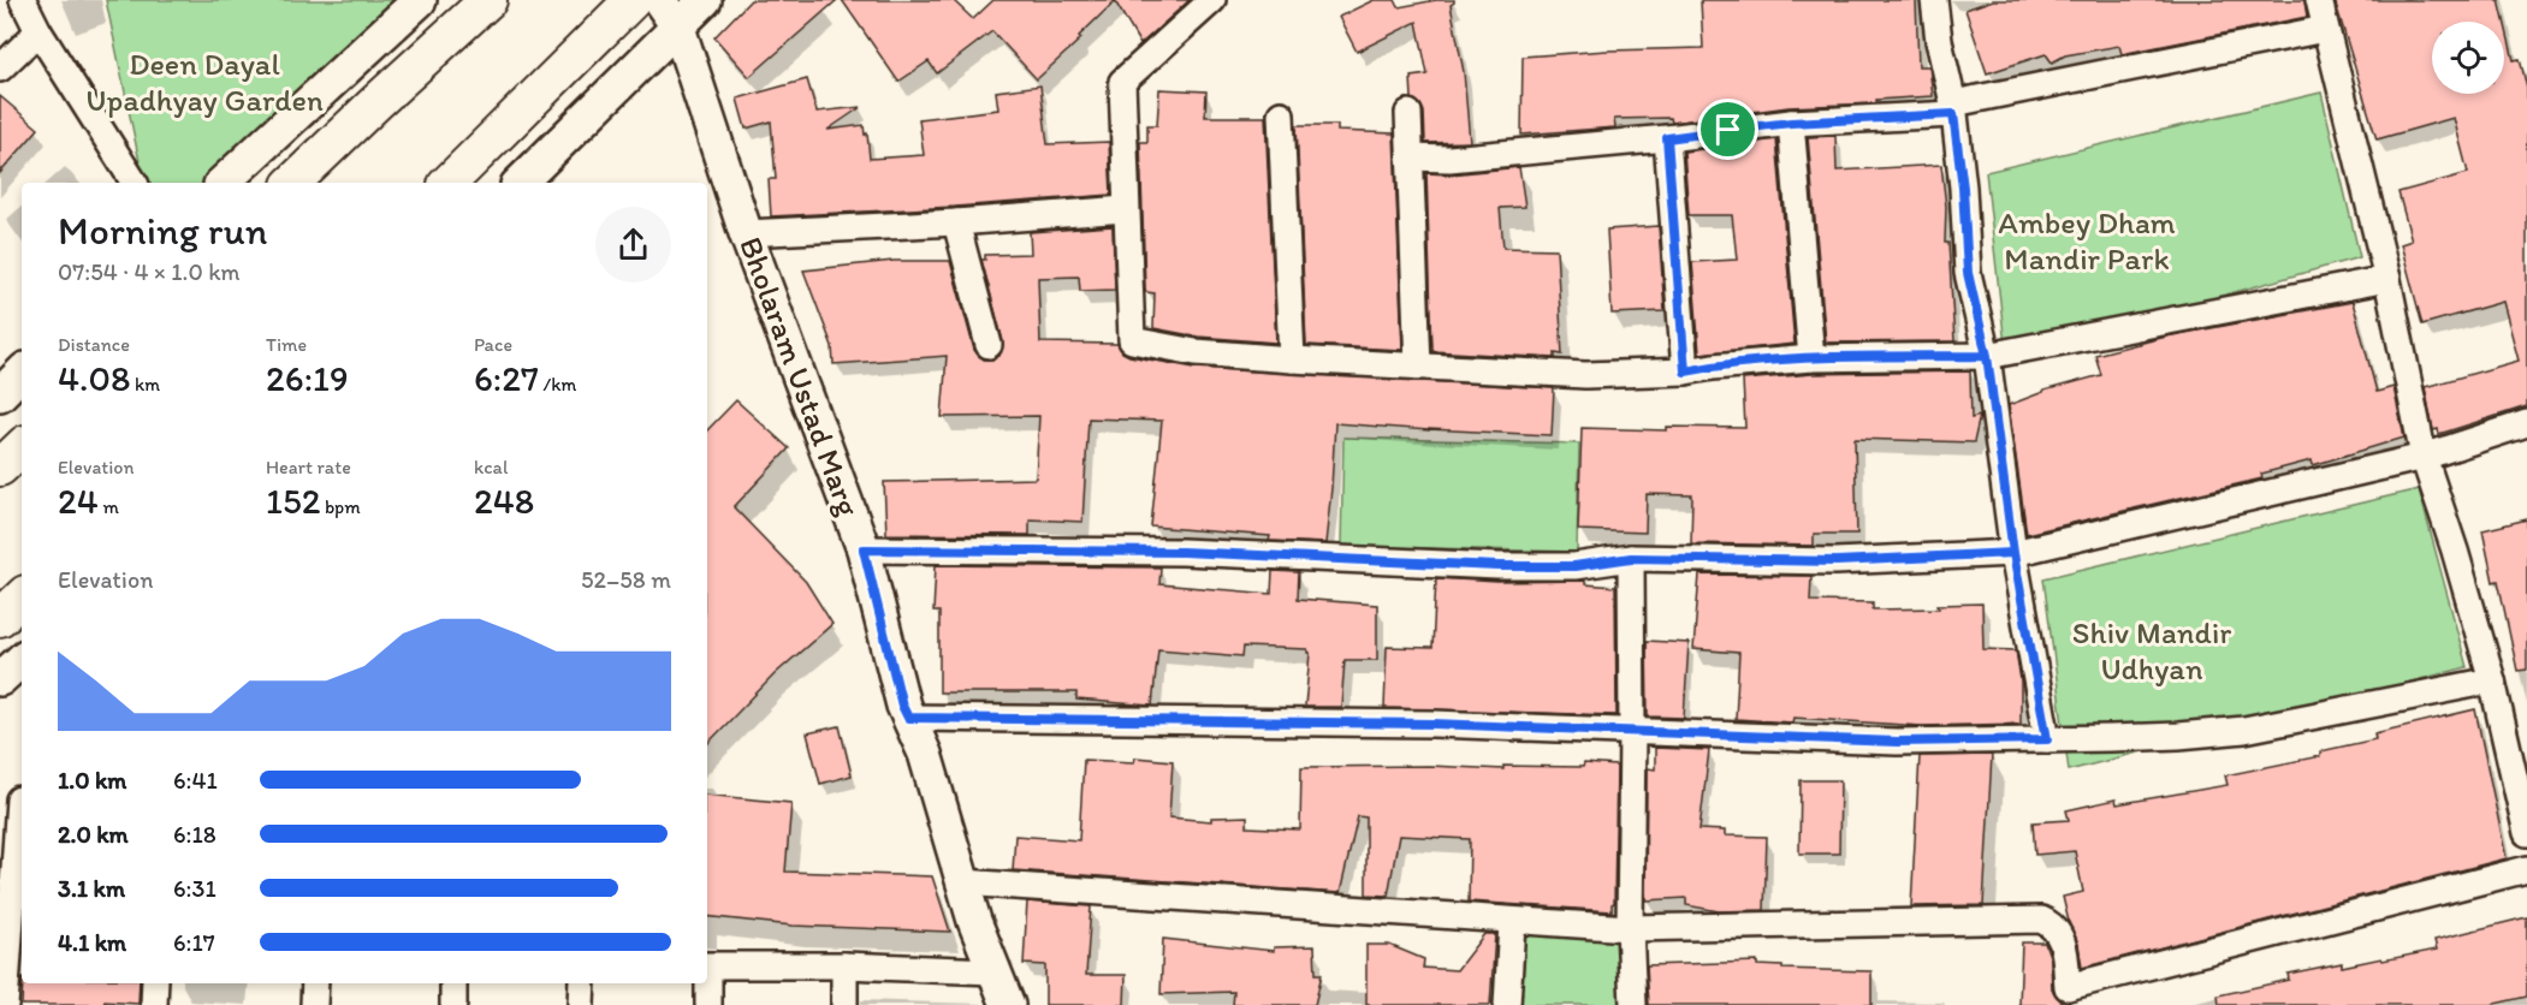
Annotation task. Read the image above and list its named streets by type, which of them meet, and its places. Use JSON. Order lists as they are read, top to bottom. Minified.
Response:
{"streets":{"street":["Bholaram Ustad Marg"]},"parks":["Deen Dayal Upadhyay Garden","Ambey Dham Mandir Park","Shiv Mandir Udhyan"],"page":{"heading":["Morning run","07:54 · 4 × 1.0 km"],"stats":[["Distance","4.08 km"],["Time","26:19"],["Pace","6:27 /km"],["Elevation","24 m"],["Heart rate","152 bpm"],["kcal","248"]],"chart":["Elevation","52–58 m"],"list":[{"name":"1.0 km","note":"6:41"},{"name":"2.0 km","note":"6:18"},{"name":"3.1 km","note":"6:31"},{"name":"4.1 km","note":"6:17"}]}}
